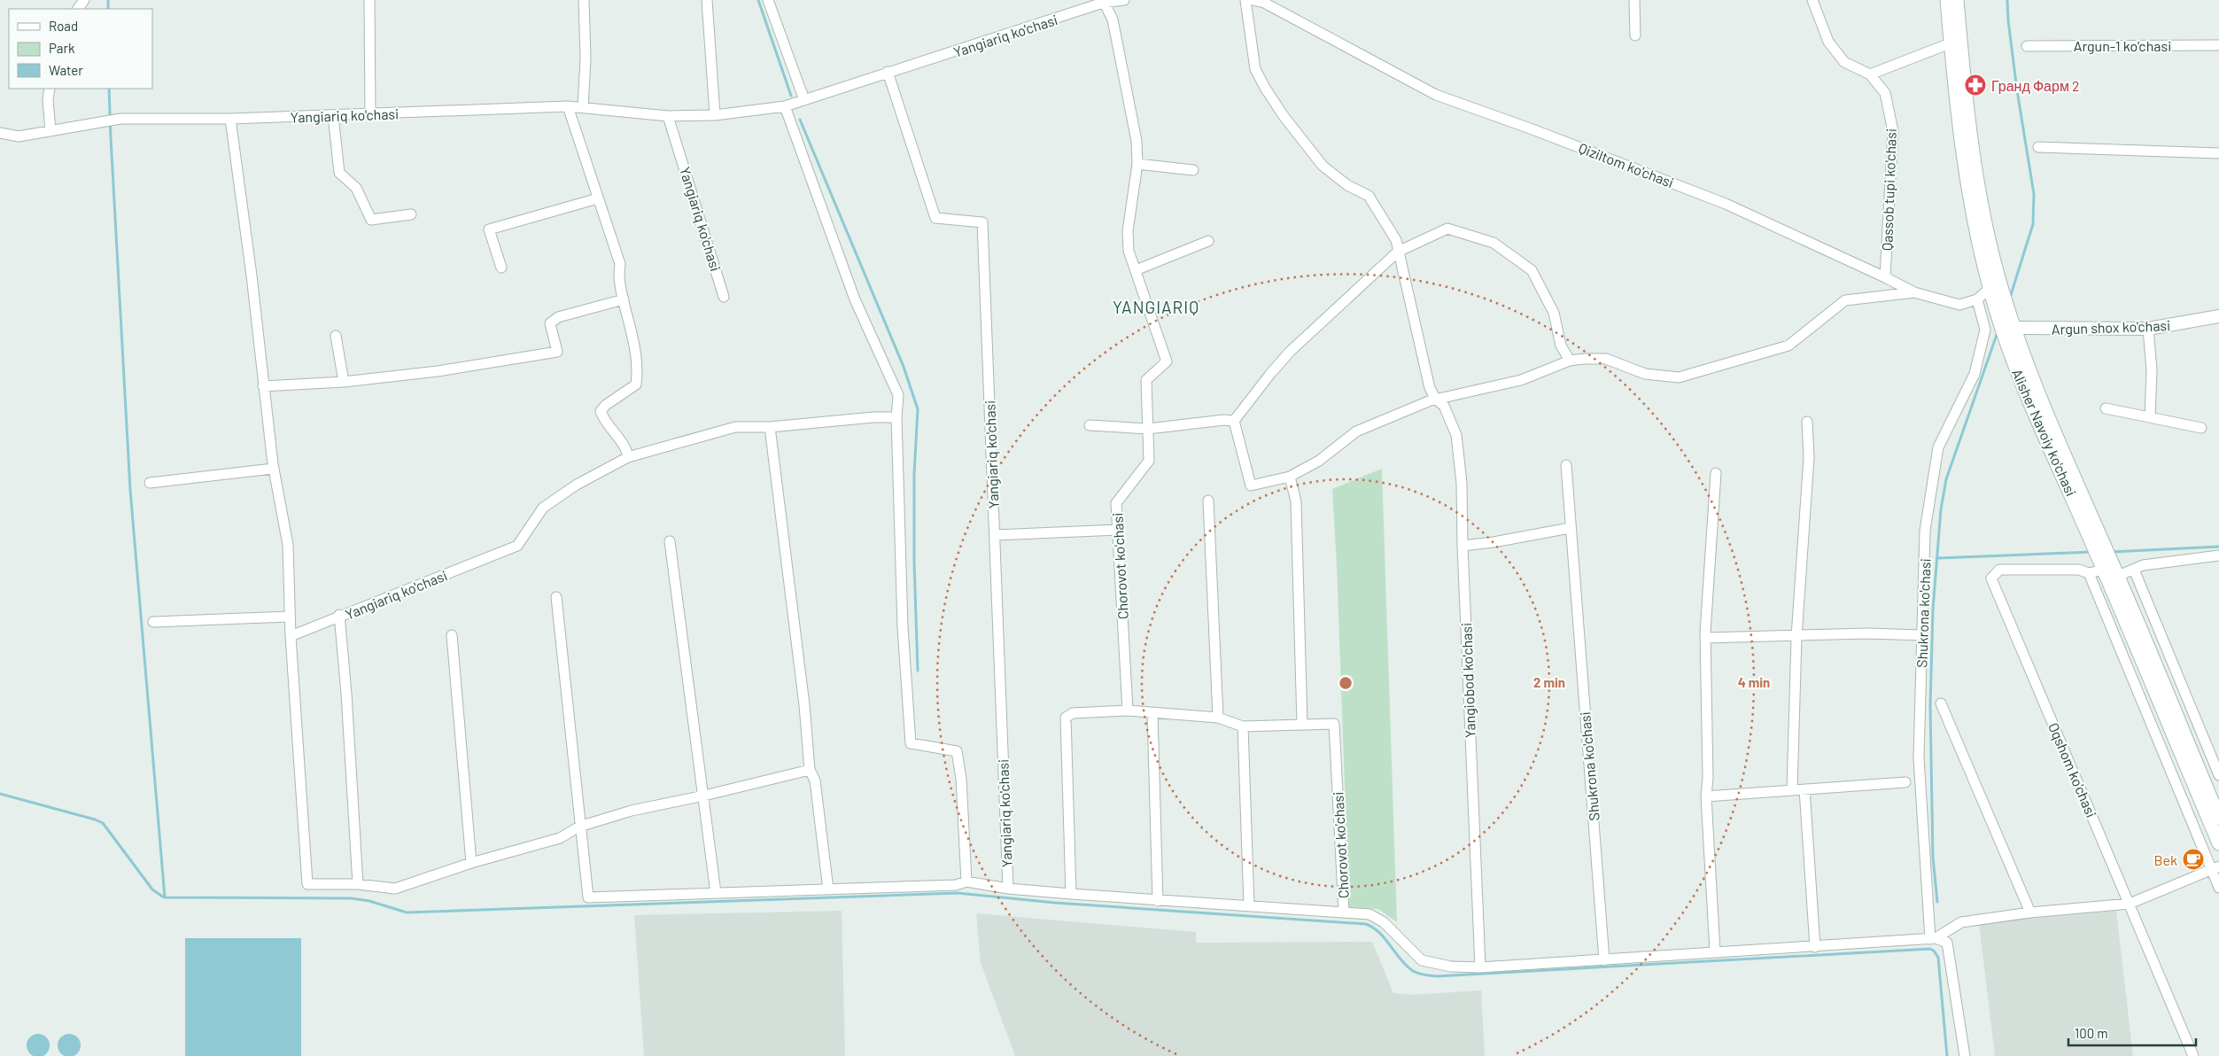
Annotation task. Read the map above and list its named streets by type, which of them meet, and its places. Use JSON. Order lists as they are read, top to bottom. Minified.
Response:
{"streets":{"main road":["Alisher Navoiy ko'chasi"],"street":["Yangiariq ko'chasi","Argun-1 ko'chasi","Qiziltom ko'chasi","Qassob tupi ko'chasi","Argun shox ko'chasi","Chorovot ko'chasi","Shukrona ko'chasi","Yangiobod ko'chasi","Oqshom ko'chasi"]},"crossings":[["Qiziltom ko'chasi","Qassob tupi ko'chasi"],["Qiziltom ko'chasi","Shukrona ko'chasi"],["Argun shox ko'chasi","Alisher Navoiy ko'chasi"]],"districts":["YANGIARIQ"],"places":{"pharmacy":["Гранд Фарм 2"],"cafe":["Bek"]},"legend":["Road","Park","Water"],"scale_bar":"100 m","rings":["2 min","4 min"]}
